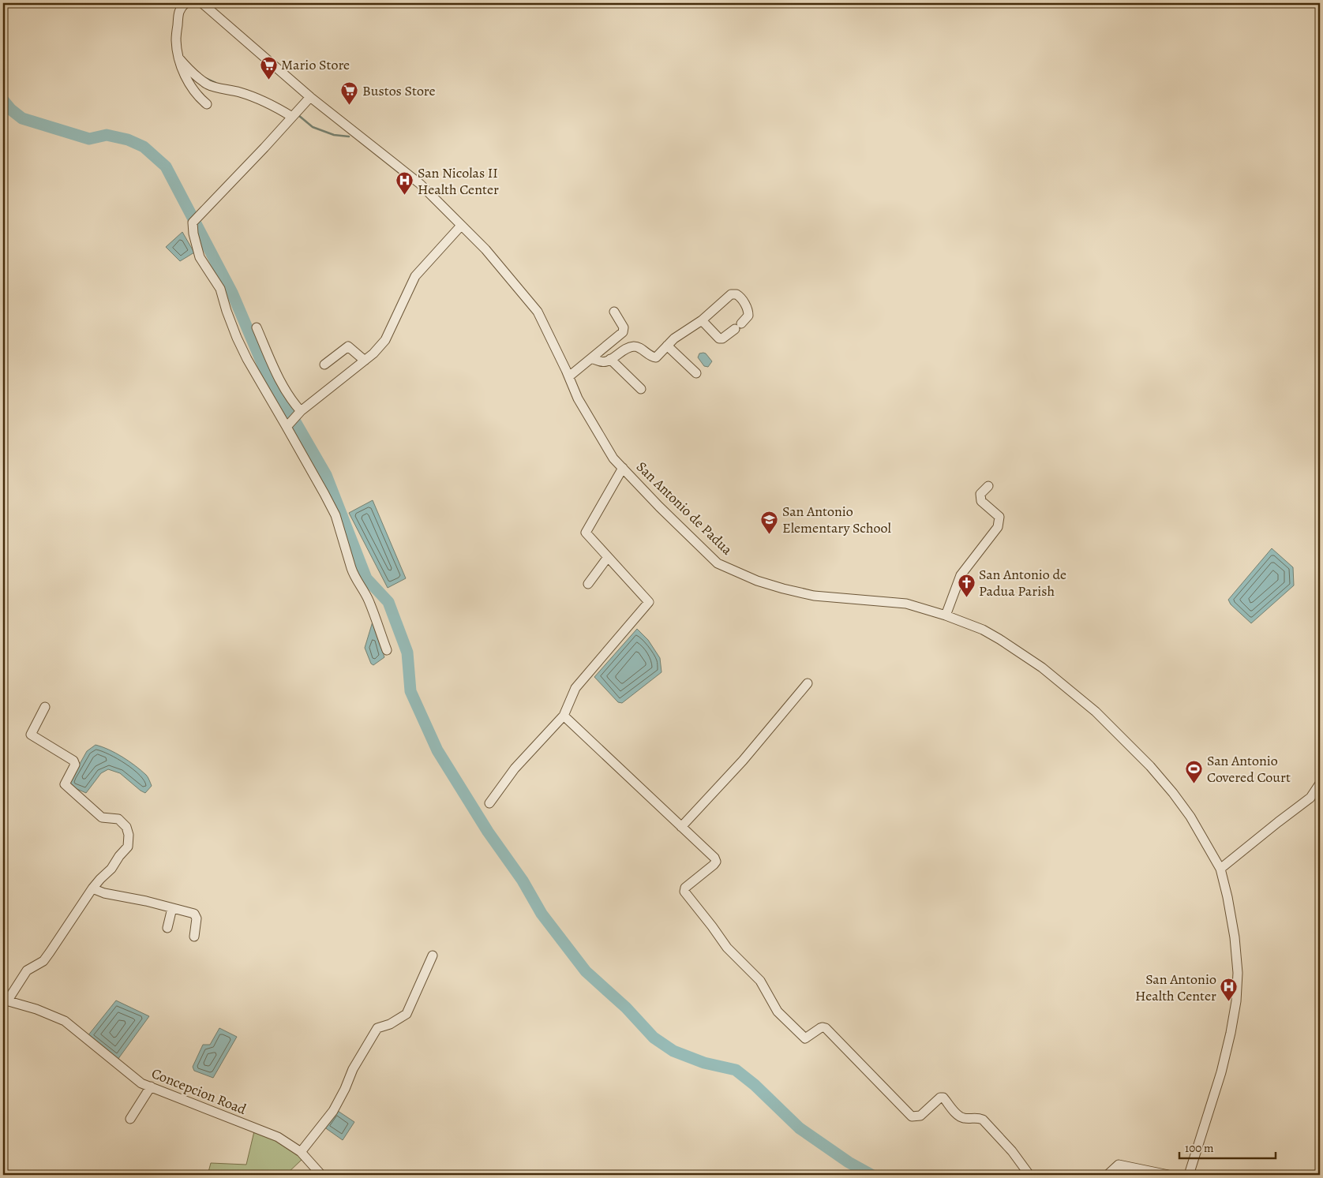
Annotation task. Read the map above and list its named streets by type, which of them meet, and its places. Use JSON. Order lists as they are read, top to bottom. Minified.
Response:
{"streets":{"street":["San Antonio de Padua","Concepcion Road"]},"places":{"supermarket":["Mario Store","Bustos Store"],"hospital":["San Nicolas II Health Center","San Antonio Health Center"],"school or university":["San Antonio Elementary School"],"church":["San Antonio de Padua Parish"],"sports":["San Antonio Covered Court"]},"scale_bar":"100 m"}
